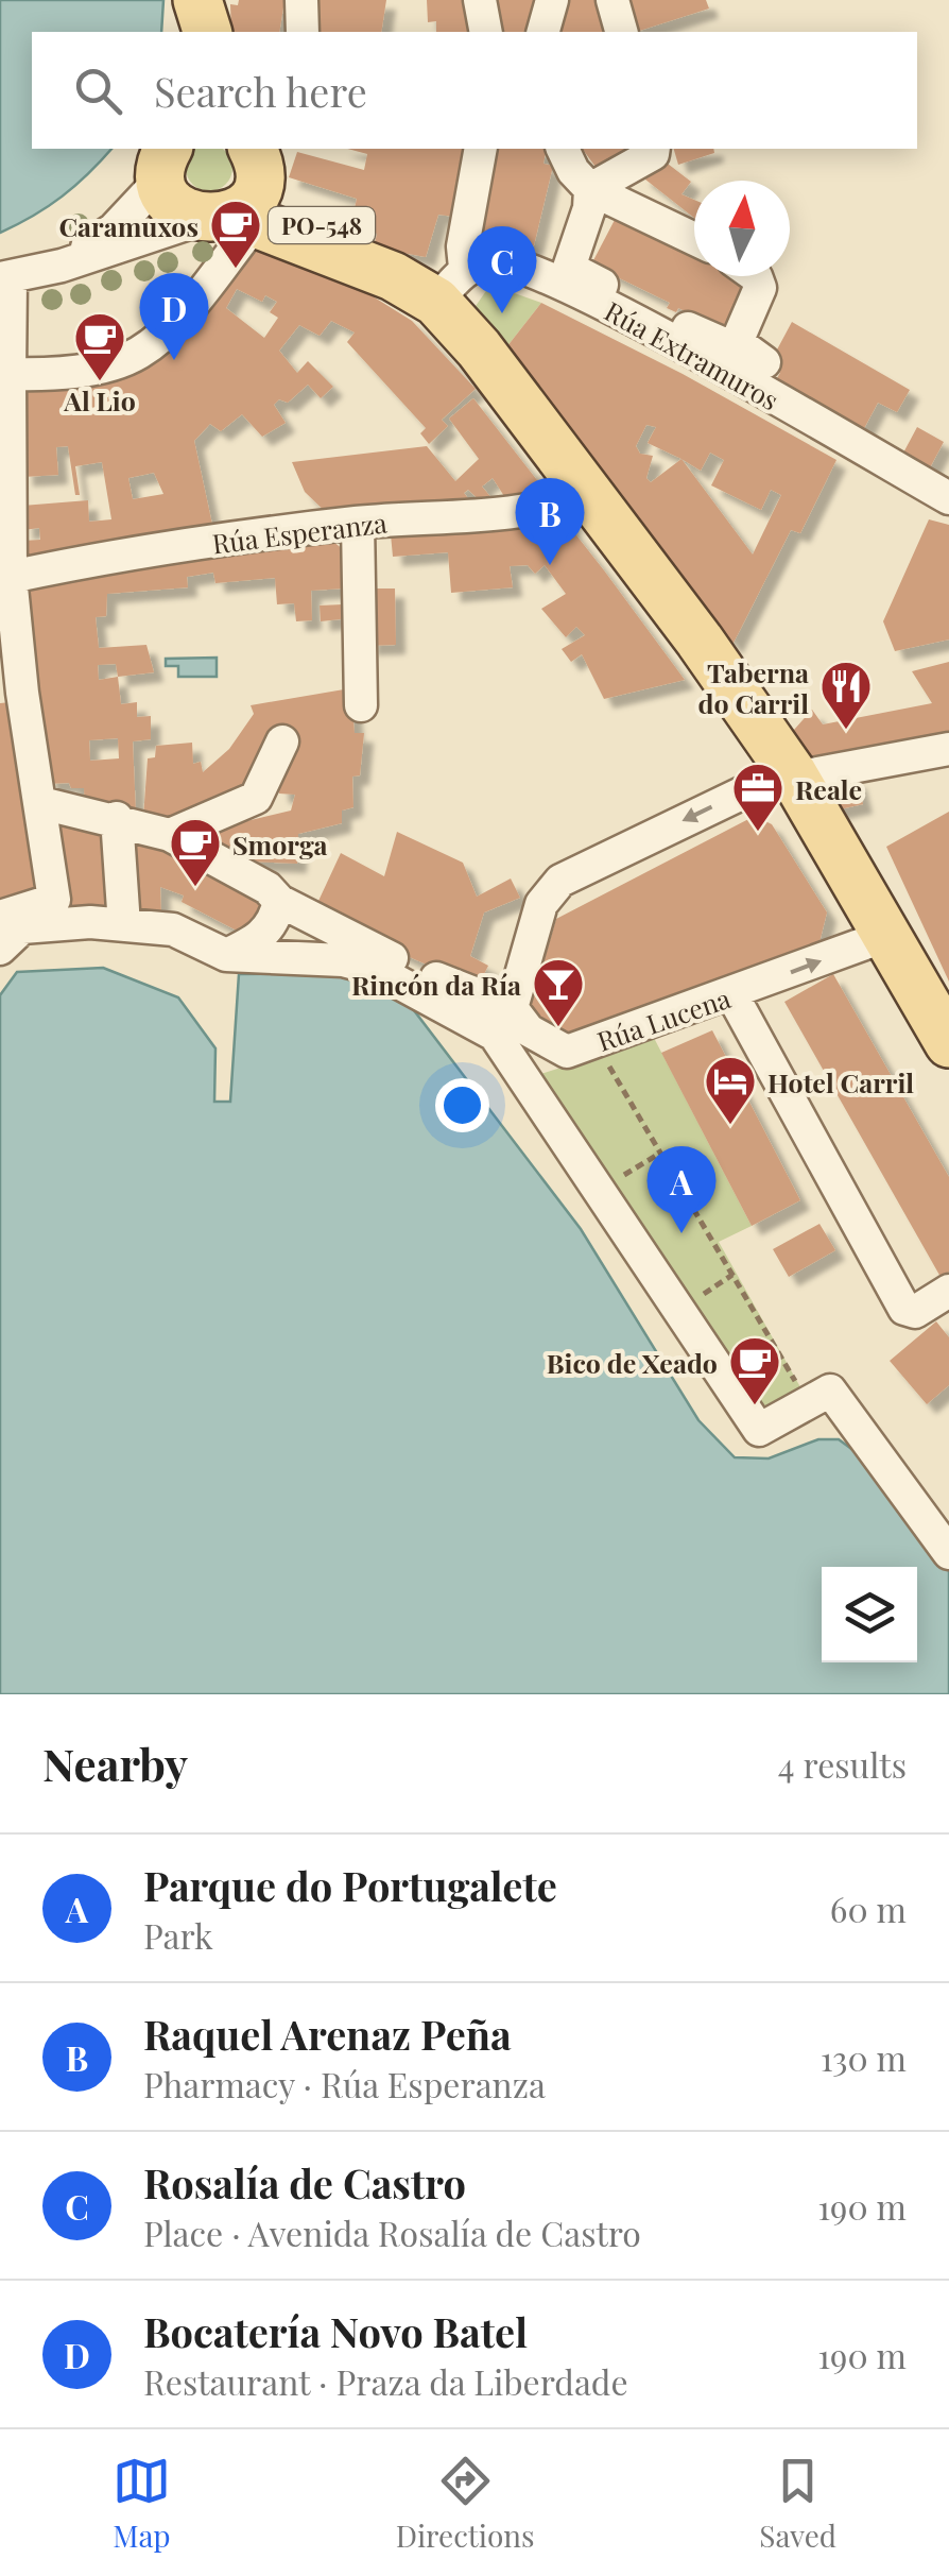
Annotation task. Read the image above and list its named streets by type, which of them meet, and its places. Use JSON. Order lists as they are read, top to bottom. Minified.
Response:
{"streets":{"main road":["PO-548"],"street":["Rúa Extramuros","Rúa Esperanza","Rúa Lucena"]},"crossings":[["PO-548","Rúa Extramuros"],["PO-548","Rúa Esperanza"],["PO-548","Rúa Lucena"]],"places":{"cafe":["Caramuxos","Al Lio","Smorga","Bico de Xeado"],"restaurant":["Taberna do Carril"],"office":["Reale"],"bar":["Rincón da Ría"],"hotel":["Hotel Carril"]},"north":"top","page":{"search":"Search here","pins":["C","D","B","A"],"heading":["Nearby","4 results"],"list":[{"mark":"A","name":"Parque do Portugalete","note":"Park","value":"60 m"},{"mark":"B","name":"Raquel Arenaz Peña","note":"Pharmacy · Rúa Esperanza","value":"130 m"},{"mark":"C","name":"Rosalía de Castro","note":"Place · Avenida Rosalía de Castro","value":"190 m"},{"mark":"D","name":"Bocatería Novo Batel","note":"Restaurant · Praza da Liberdade","value":"190 m"}],"nav":["Map","Directions","Saved"]}}
